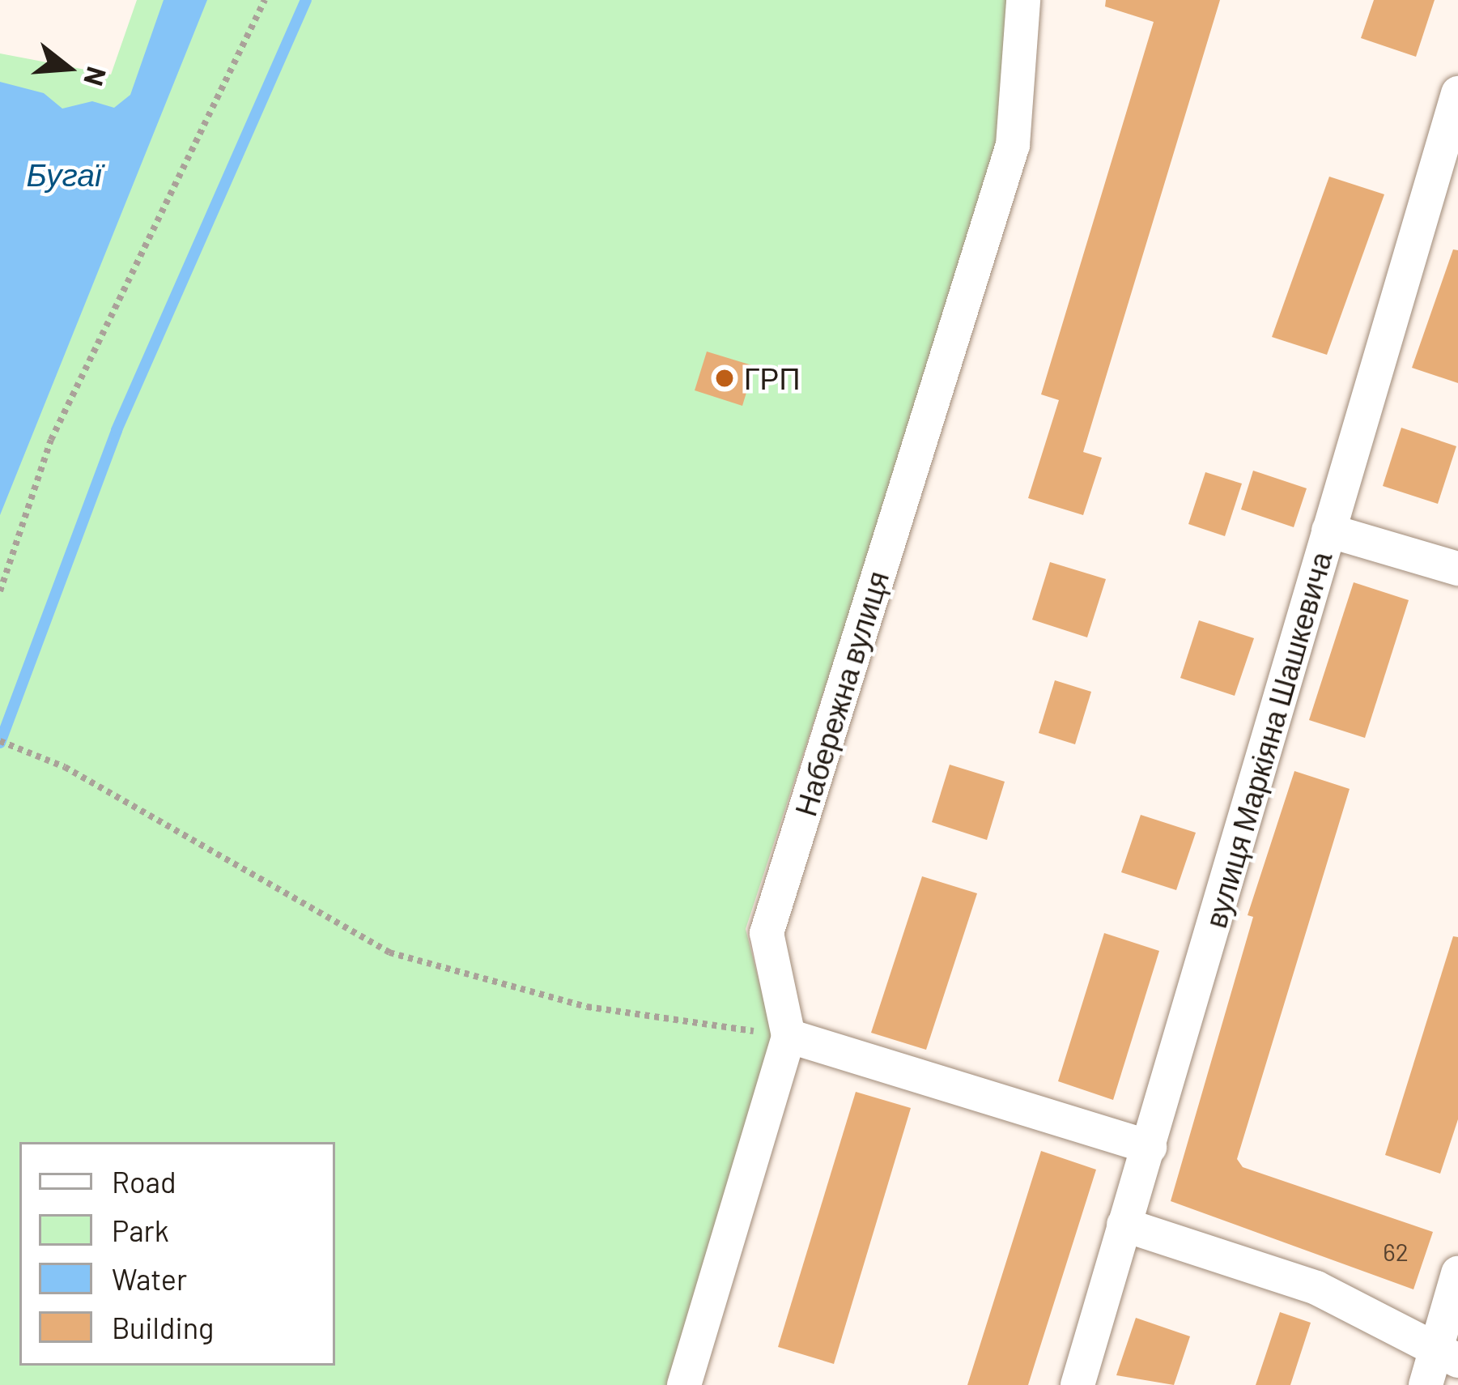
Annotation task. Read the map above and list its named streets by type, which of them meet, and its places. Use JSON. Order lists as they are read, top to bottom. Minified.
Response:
{"streets":{"street":["Набережна вулиця","вулиця Маркіяна Шашкевича"]},"water":["Бугаї"],"places":["ГРП"],"house_numbers":["62"],"legend":["Road","Park","Water","Building"],"north":"right"}
